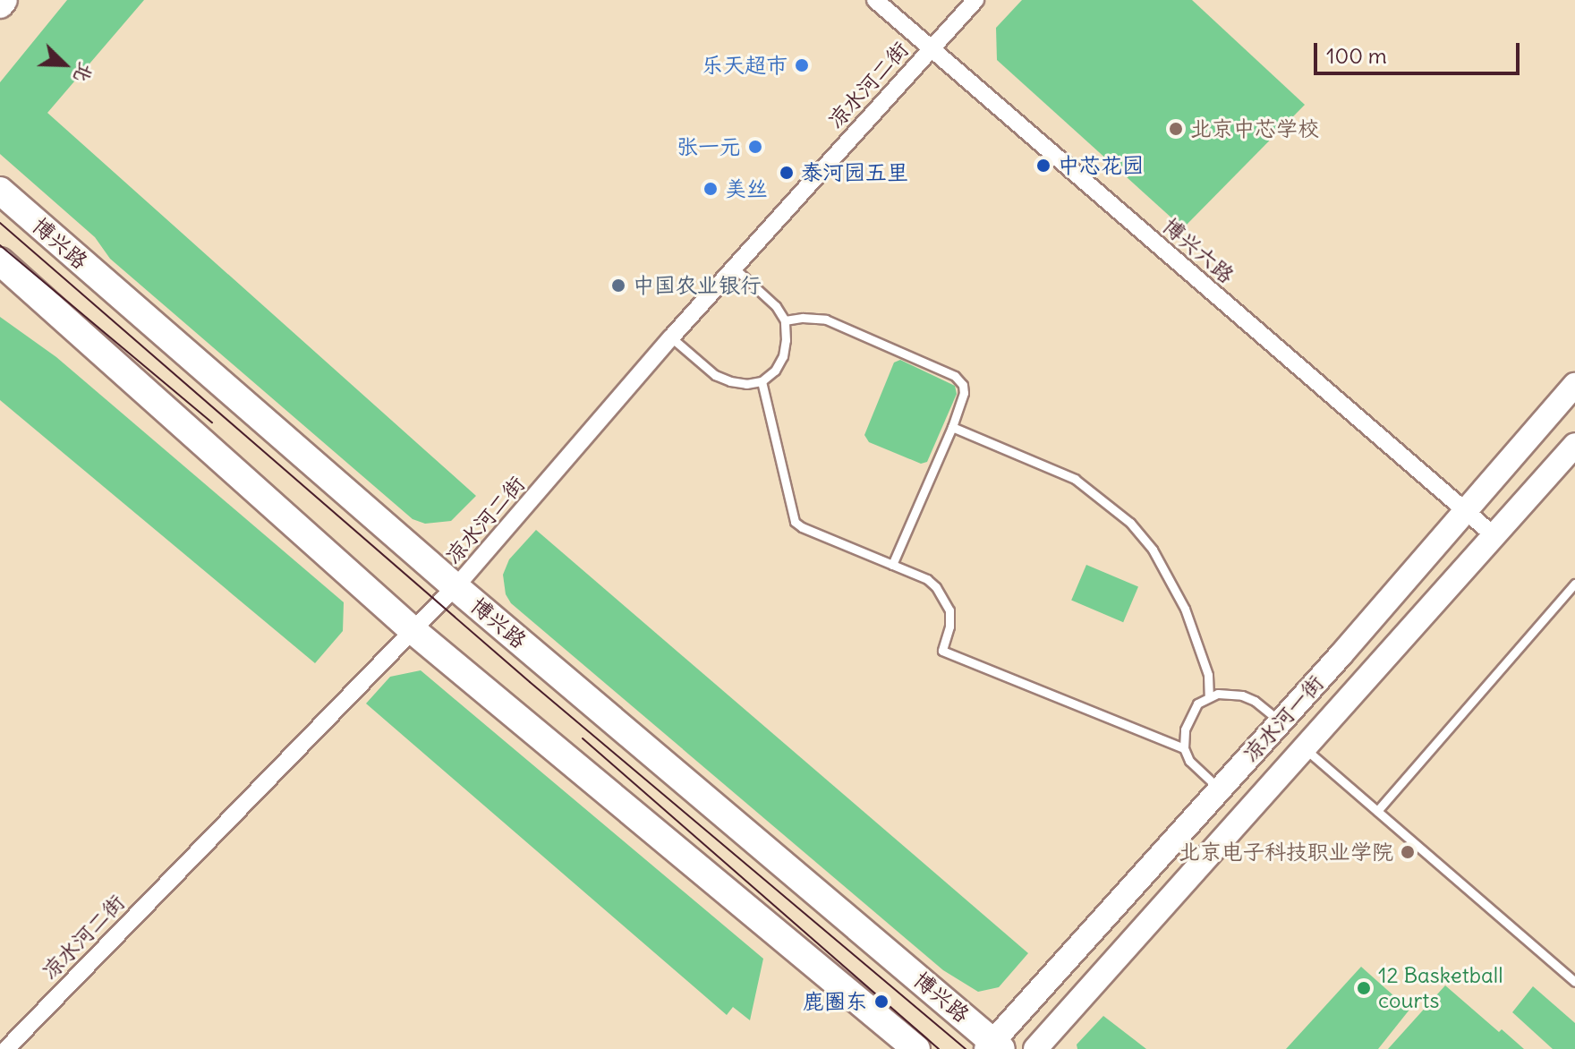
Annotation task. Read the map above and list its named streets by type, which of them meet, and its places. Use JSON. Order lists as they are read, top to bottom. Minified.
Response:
{"streets":{"main road":["博兴路","凉水河一街"],"street":["凉水河二街","博兴六路"]},"crossings":[["凉水河二街","博兴路"],["凉水河二街","博兴六路"],["博兴路","凉水河一街"],["博兴六路","凉水河一街"]],"places":["乐天超市","北京中芯学校","张一元","中芯花园","泰河园五里","美丝","中国农业银行","北京电子科技职业学院","12 Basketball courts","鹿圈东"],"scale_bar":"100 m","north":"bottom right"}
